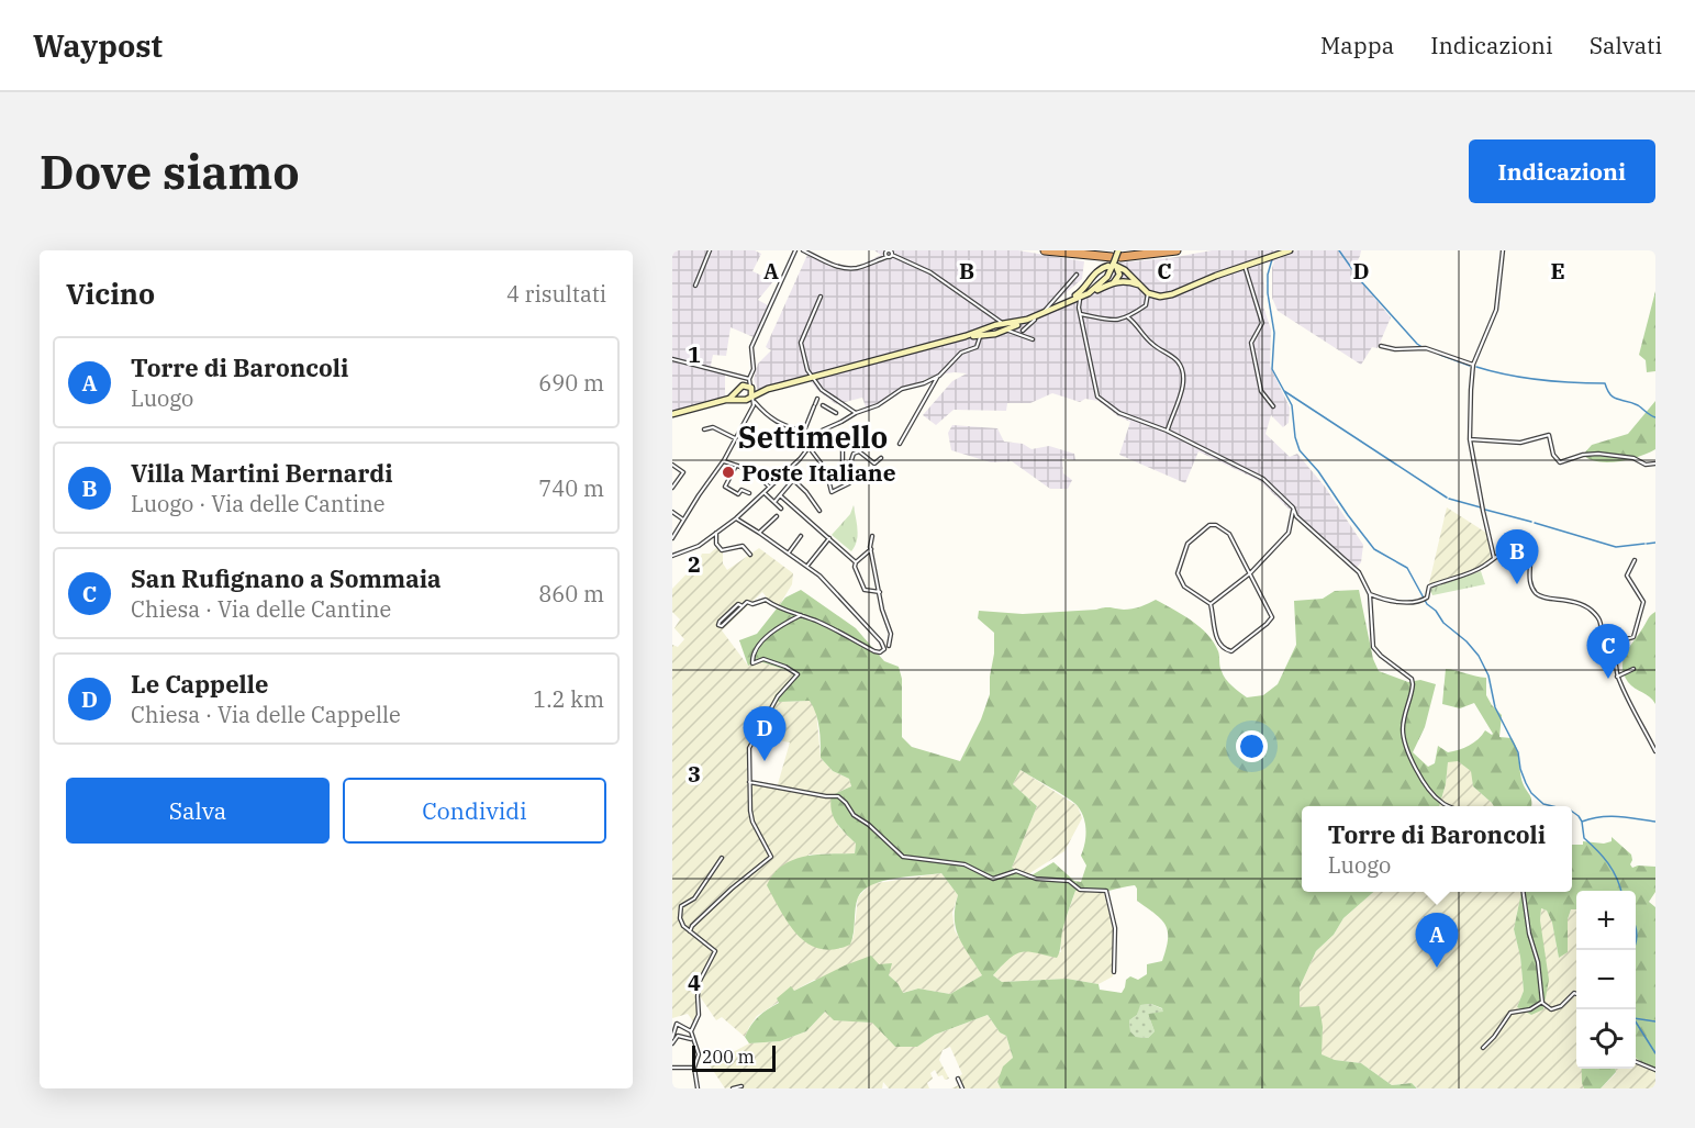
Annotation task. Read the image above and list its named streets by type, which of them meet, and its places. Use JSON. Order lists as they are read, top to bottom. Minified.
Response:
{"districts":["Settimello"],"places":["Poste Italiane"],"scale_bar":"200 m","page":{"header":"Waypost","nav":["Mappa","Indicazioni","Salvati"],"buttons":["Indicazioni",["Salva","Condividi"]],"title":"Dove siamo","heading":["Vicino","4 risultati"],"list":[{"mark":"A","name":"Torre di Baroncoli","note":"Luogo","value":"690 m"},{"mark":"B","name":"Villa Martini Bernardi","note":"Luogo · Via delle Cantine","value":"740 m"},{"mark":"C","name":"San Rufignano a Sommaia","note":"Chiesa · Via delle Cantine","value":"860 m"},{"mark":"D","name":"Le Cappelle","note":"Chiesa · Via delle Cappelle","value":"1.2 km"}],"pins":["B","C","D","A"],"popup":["Torre di Baroncoli","Luogo"],"map_buttons":["+","−"],"scale":"200 m"},"grid":{"columns":["A","B","C","D","E"],"rows":["1","2","3","4"]}}
